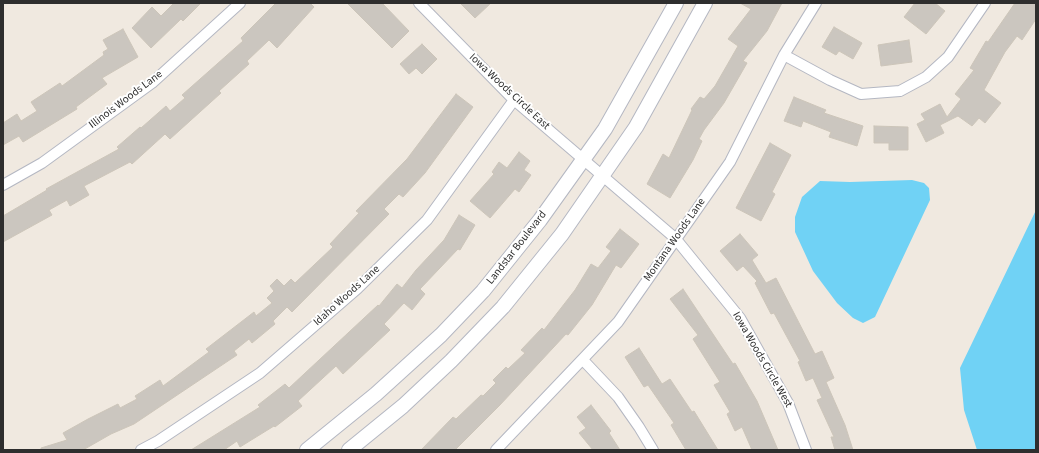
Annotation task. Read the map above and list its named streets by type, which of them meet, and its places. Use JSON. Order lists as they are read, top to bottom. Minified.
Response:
{"streets":{"street":["Iowa Woods Circle East","Illinois Woods Lane","Montana Woods Lane","Landstar Boulevard","Idaho Woods Lane","Iowa Woods Circle West"]},"crossings":[["Iowa Woods Circle East","Landstar Boulevard"],["Iowa Woods Circle East","Idaho Woods Lane"],["Iowa Woods Circle East","Iowa Woods Circle West"],["Montana Woods Lane","Iowa Woods Circle West"]]}
